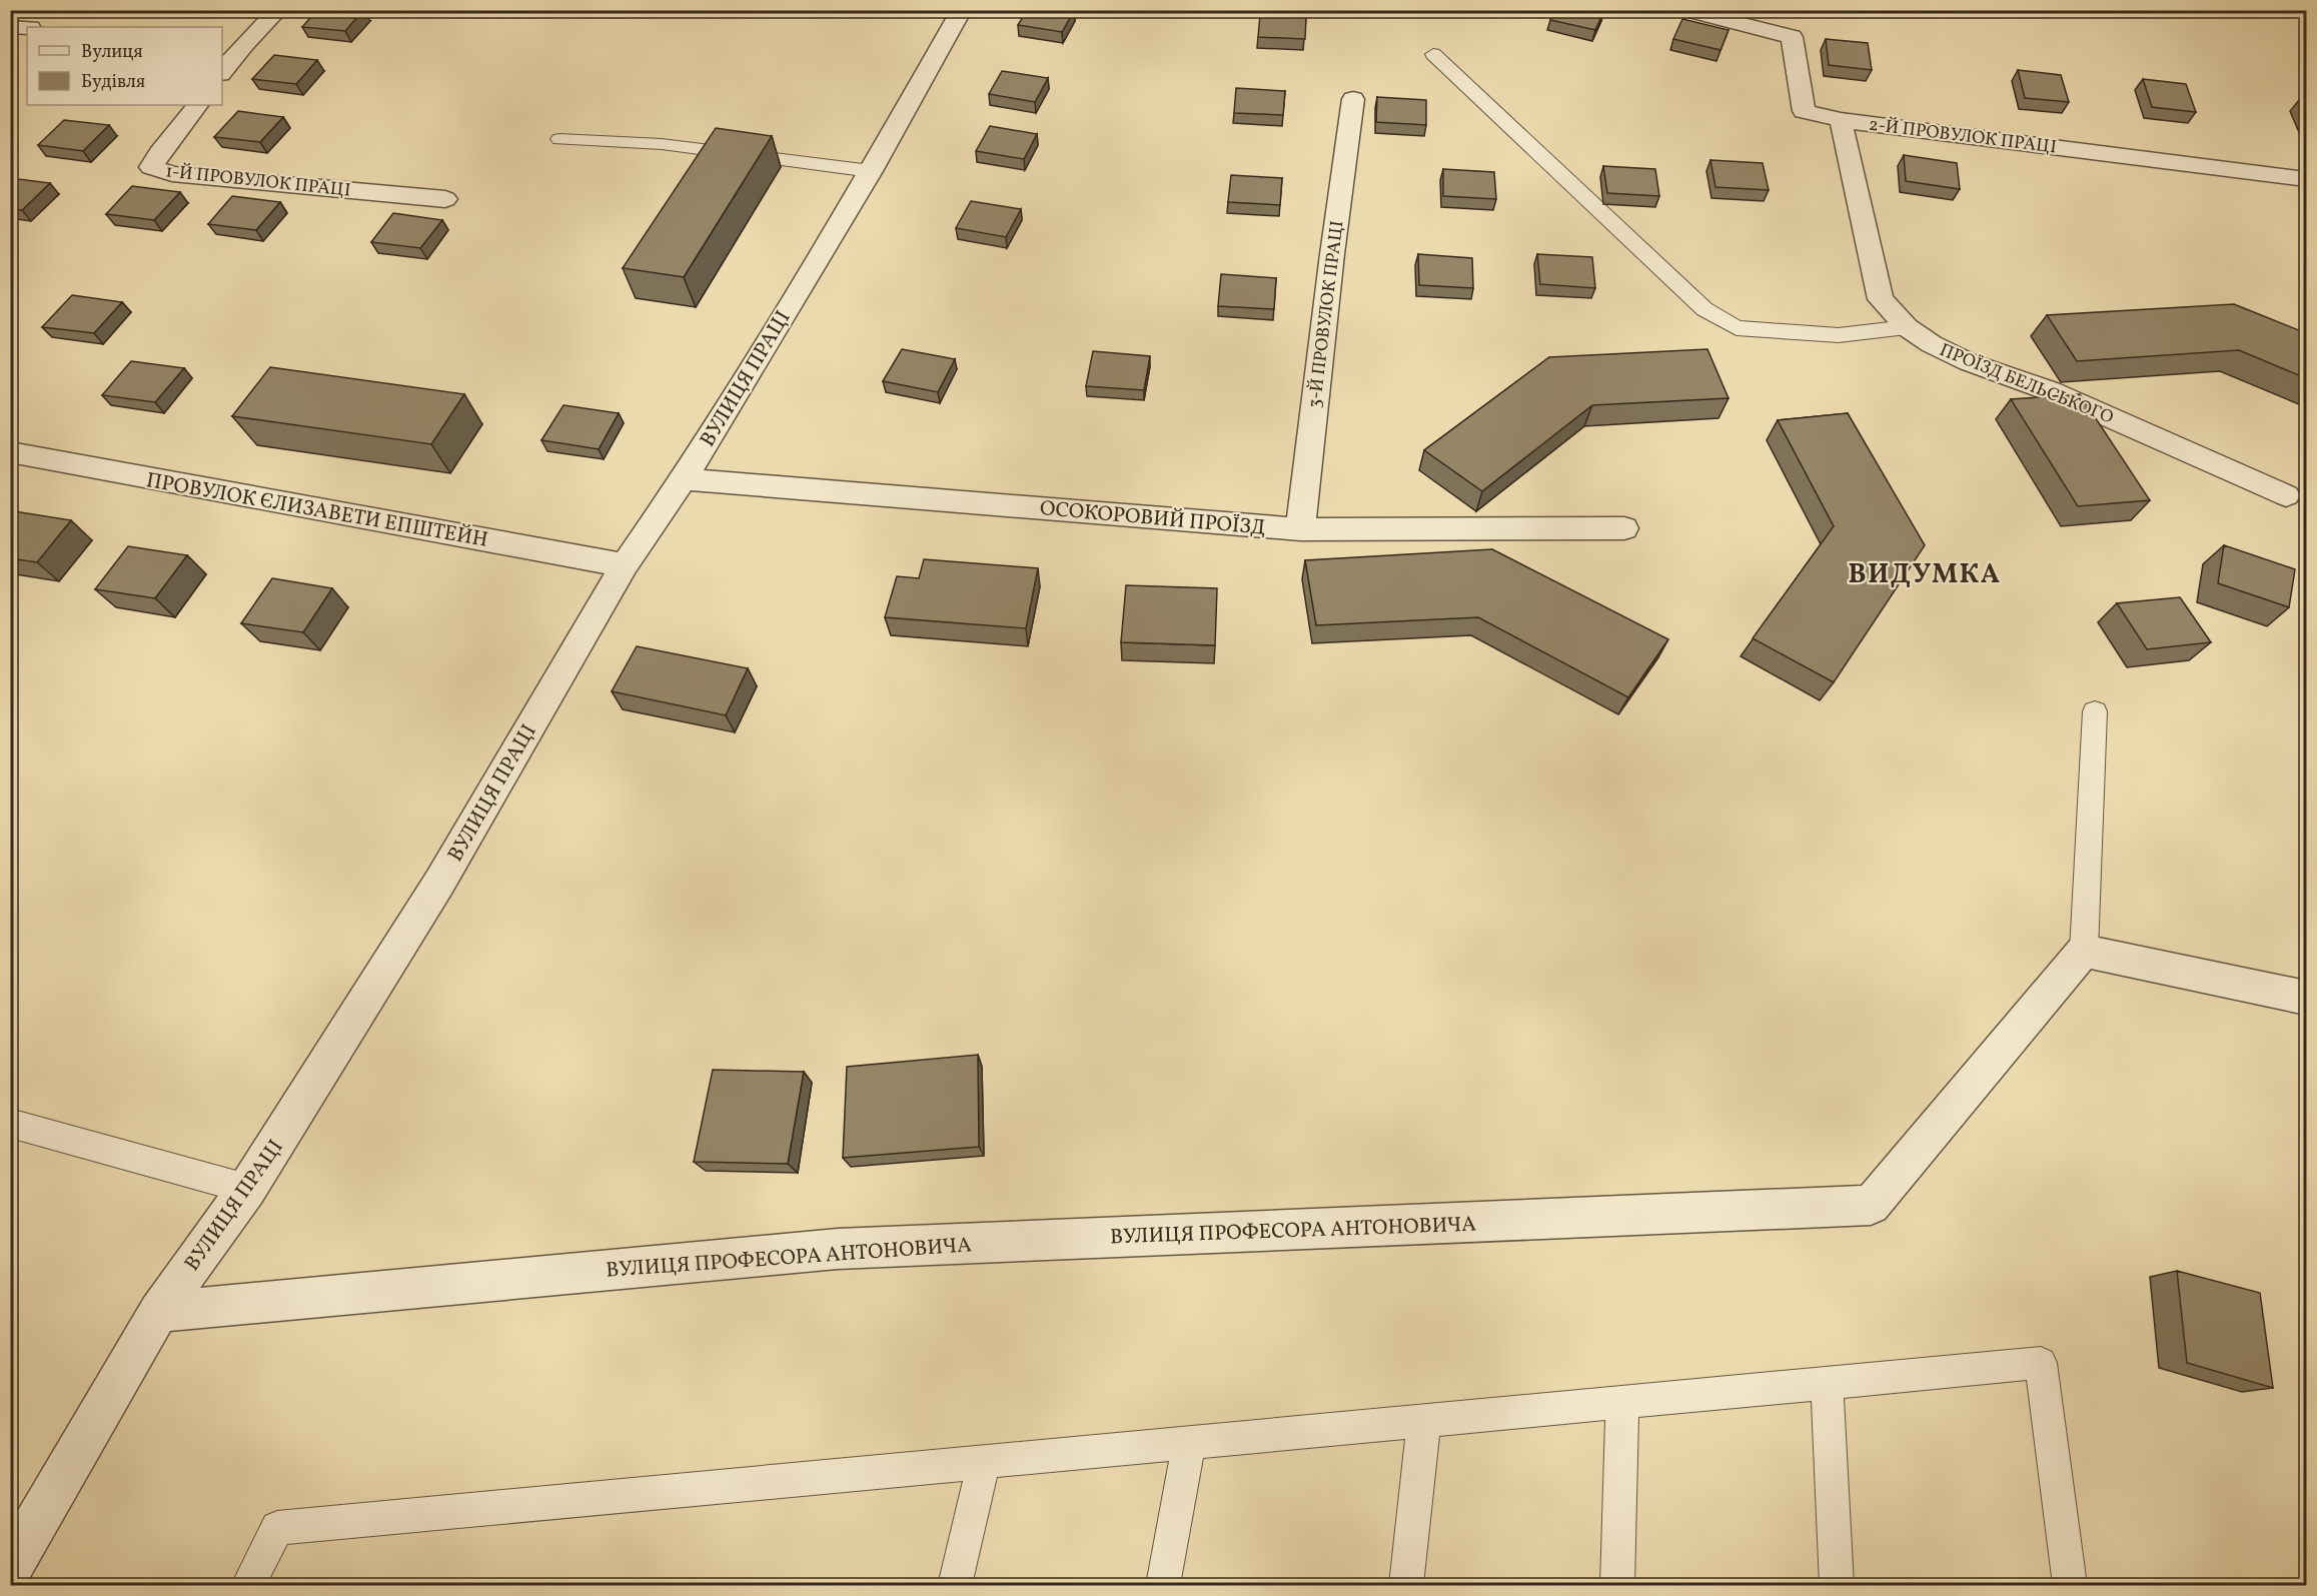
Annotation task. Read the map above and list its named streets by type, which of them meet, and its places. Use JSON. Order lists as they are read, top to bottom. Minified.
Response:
{"streets":{"street":["2-Й ПРОВУЛОК ПРАЦІ","1-Й ПРОВУЛОК ПРАЦІ","3-Й ПРОВУЛОК ПРАЦІ","ВУЛИЦЯ ПРАЦІ","ПРОЇЗД БЕЛЬСЬКОГО","ПРОВУЛОК ЄЛИЗАВЕТИ ЕПШТЕЙН","ОСОКОРОВИЙ ПРОЇЗД","ВУЛИЦЯ ПРОФЕСОРА АНТОНОВИЧА"]},"crossings":[["2-Й ПРОВУЛОК ПРАЦІ","ПРОЇЗД БЕЛЬСЬКОГО"],["3-Й ПРОВУЛОК ПРАЦІ","ОСОКОРОВИЙ ПРОЇЗД"],["ВУЛИЦЯ ПРАЦІ","ПРОВУЛОК ЄЛИЗАВЕТИ ЕПШТЕЙН"],["ВУЛИЦЯ ПРАЦІ","ОСОКОРОВИЙ ПРОЇЗД"],["ВУЛИЦЯ ПРАЦІ","ВУЛИЦЯ ПРОФЕСОРА АНТОНОВИЧА"]],"districts":["ВИДУМКА"],"legend":["Вулиця","Будівля"]}
